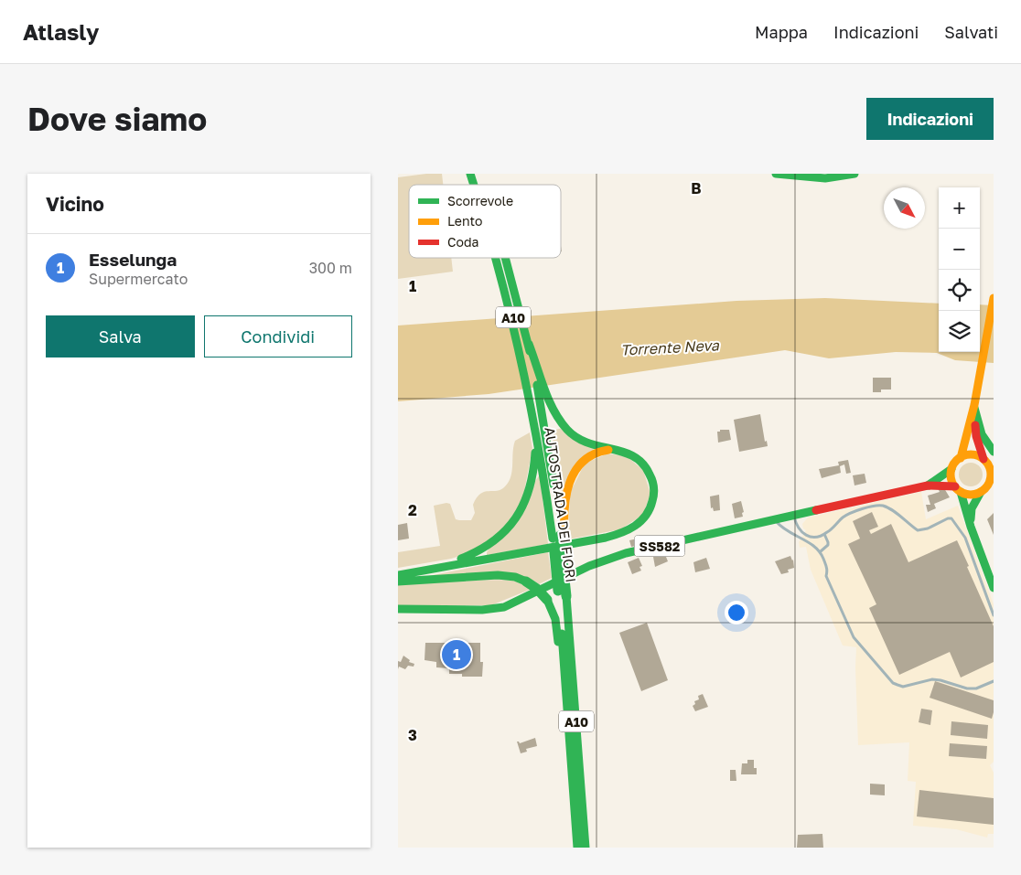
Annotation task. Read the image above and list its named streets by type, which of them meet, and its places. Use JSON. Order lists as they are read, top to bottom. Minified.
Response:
{"streets":{"main road":["A10","AUTOSTRADA DEI FIORI","SS582"]},"water":["Torrente Neva"],"legend":["Scorrevole","Lento","Coda"],"north":"bottom right","page":{"header":"Atlasly","nav":["Mappa","Indicazioni","Salvati"],"buttons":["Indicazioni",["Salva","Condividi"]],"title":"Dove siamo","heading":"Vicino","map_buttons":["+","−"],"list":[{"mark":"1","name":"Esselunga","note":"Supermercato","value":"300 m"}],"pins":"1"},"grid":{"columns":["B"],"rows":["1","2","3"]}}
